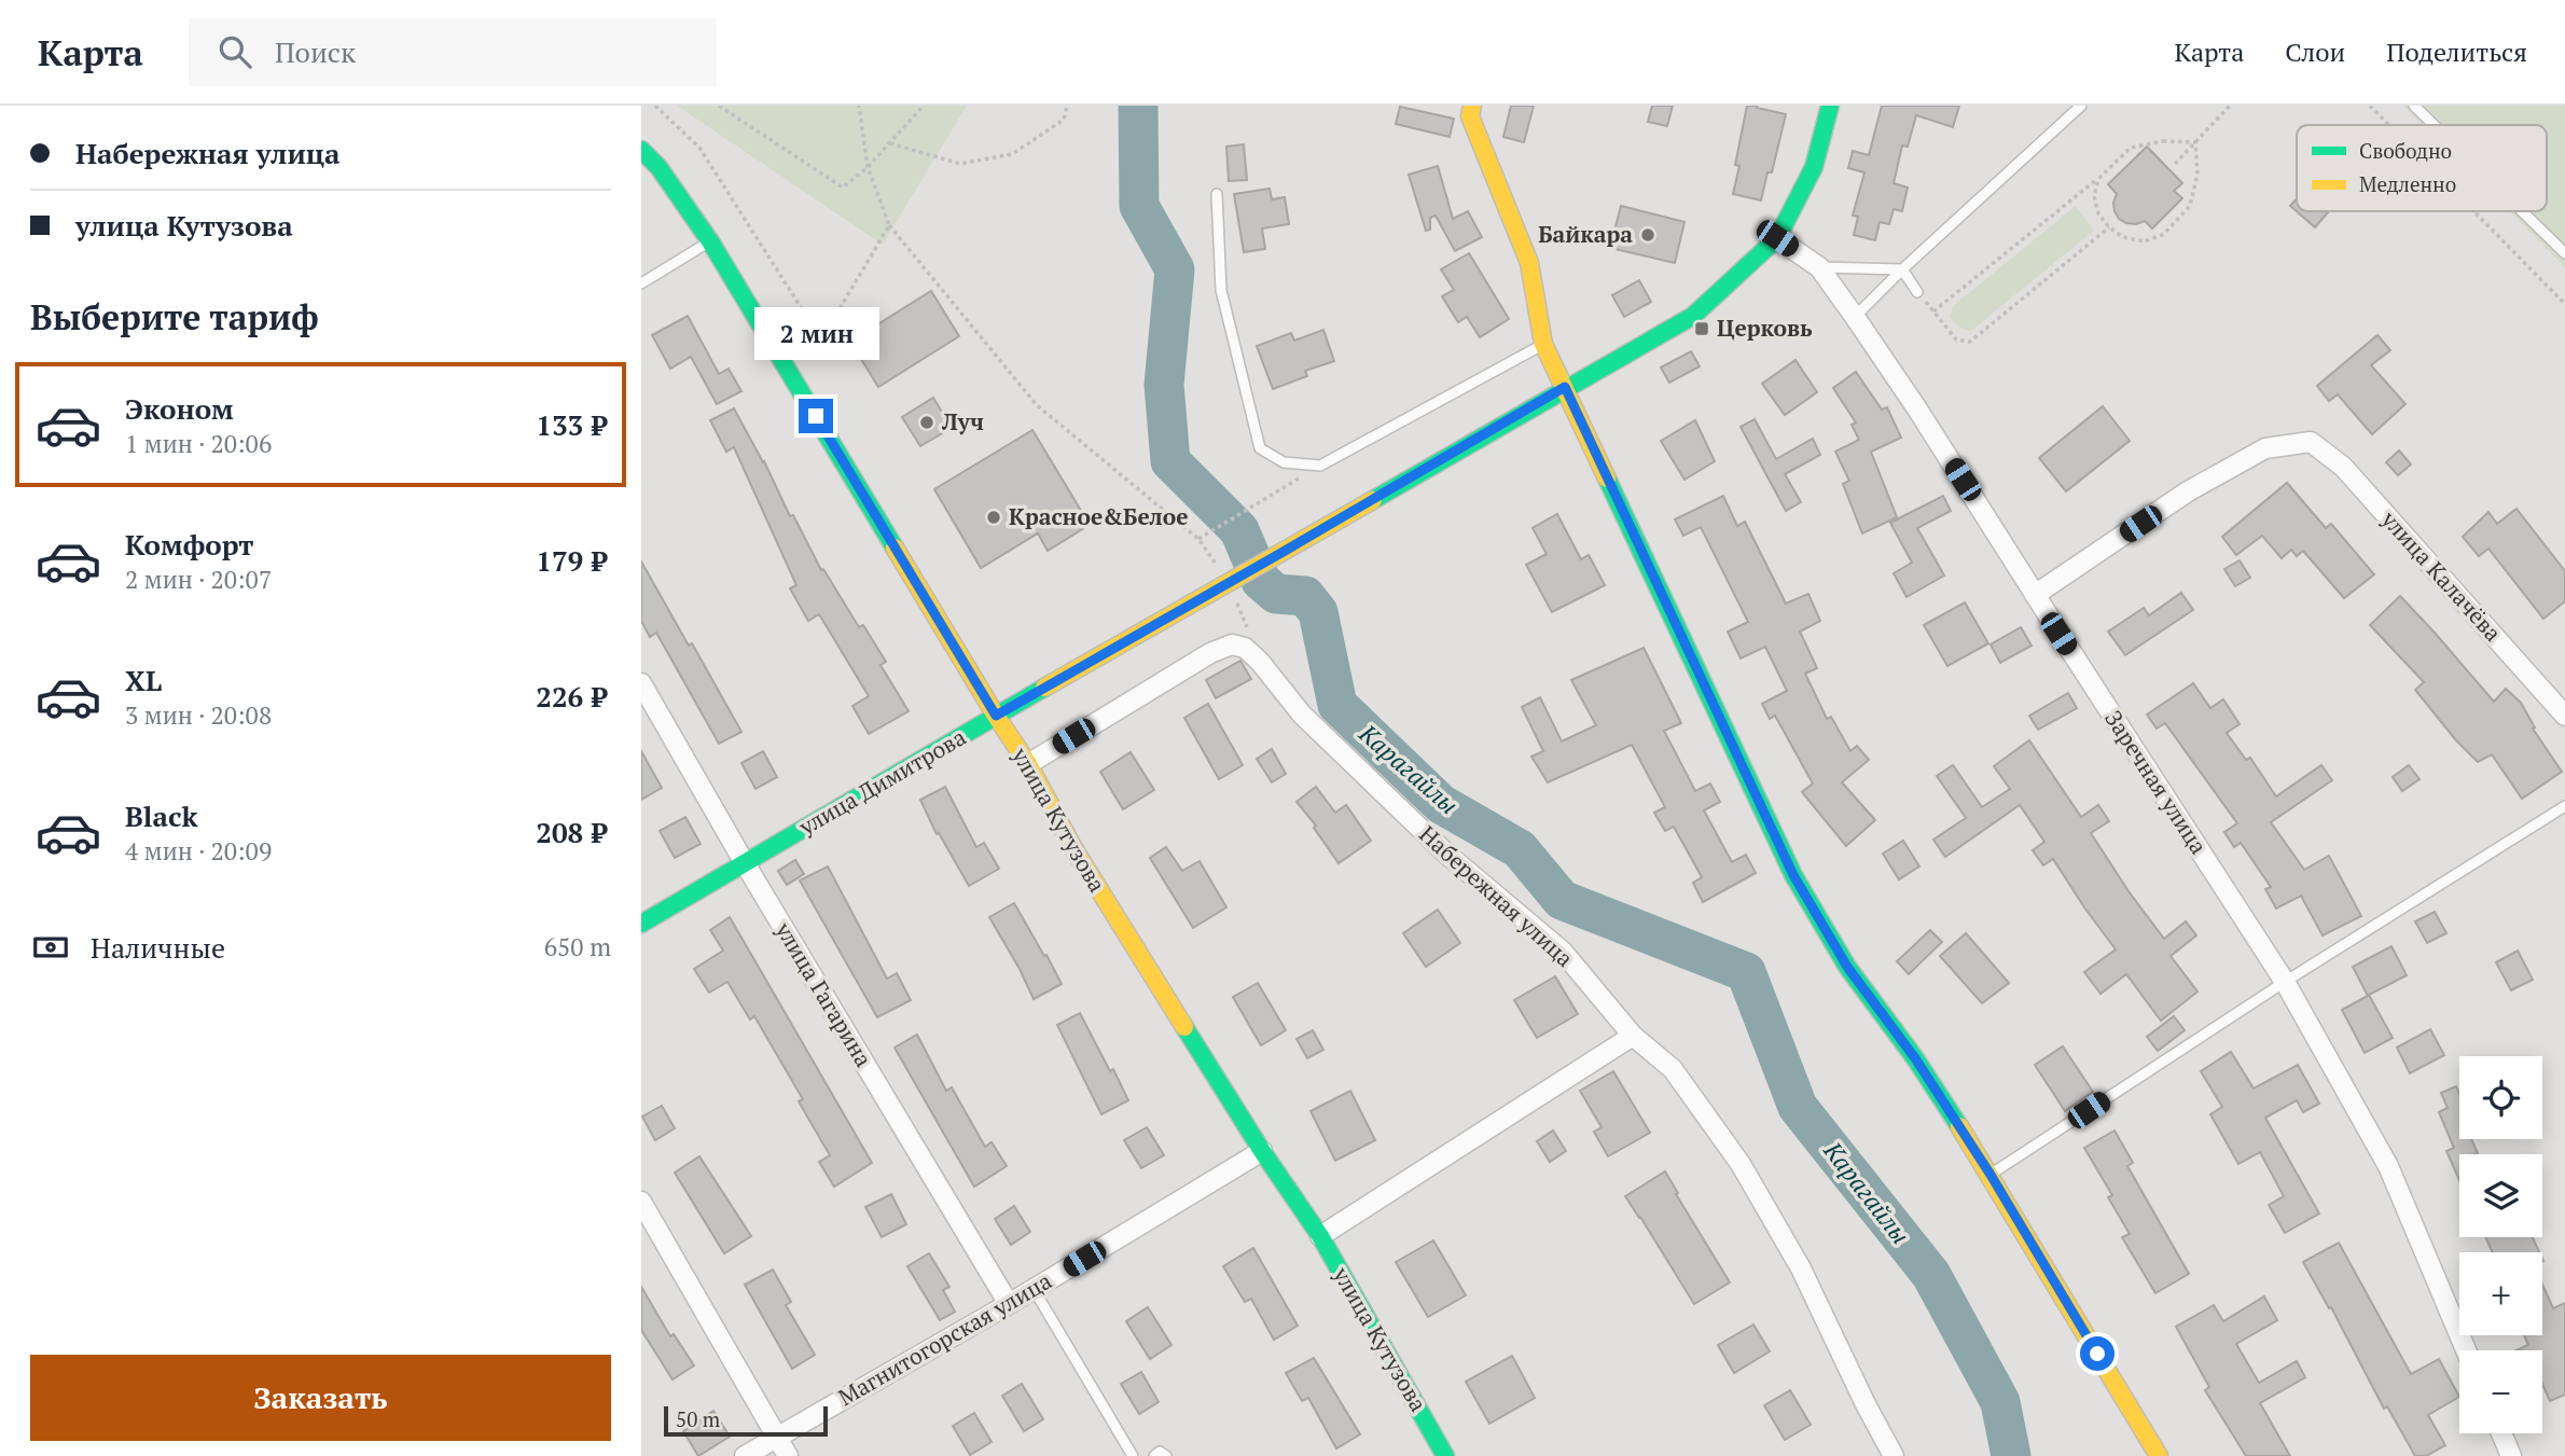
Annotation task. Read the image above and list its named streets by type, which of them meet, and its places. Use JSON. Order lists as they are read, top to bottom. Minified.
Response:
{"streets":{"main road":["улица Димитрова","улица Кутузова"],"street":["улица Калачёва","Заречная улица","Набережная улица","улица Гагарина","Магнитогорская улица"]},"crossings":[["улица Калачёва","Заречная улица"],["улица Димитрова","Заречная улица"],["улица Димитрова","улица Кутузова"],["улица Димитрова","улица Гагарина"],["улица Кутузова","Набережная улица"],["улица Кутузова","Магнитогорская улица"],["улица Гагарина","Магнитогорская улица"]],"water":["Карагайлы"],"places":{"other":["Байкара","Луч","Красное&Белое"],"transit":["Церковь"]},"legend":["Свободно","Медленно"],"scale_bar":"50 m","page":{"header":"Карта","search":"Поиск","nav":["Карта","Слои","Поделиться"],"banner":["Набережная улица","улица Кутузова"],"heading":"Выберите тариф","bubble":"2 мин","list":[{"name":"Эконом","note":"1 мин · 20:06","value":"133 ₽"},{"name":"Комфорт","note":"2 мин · 20:07","value":"179 ₽"},{"name":"XL","note":"3 мин · 20:08","value":"226 ₽"},{"name":"Black","note":"4 мин · 20:09","value":"208 ₽"}],"pay":["Наличные","650 m"],"map_buttons":["+","−"],"buttons":"Заказать","scale":"50 m"}}
